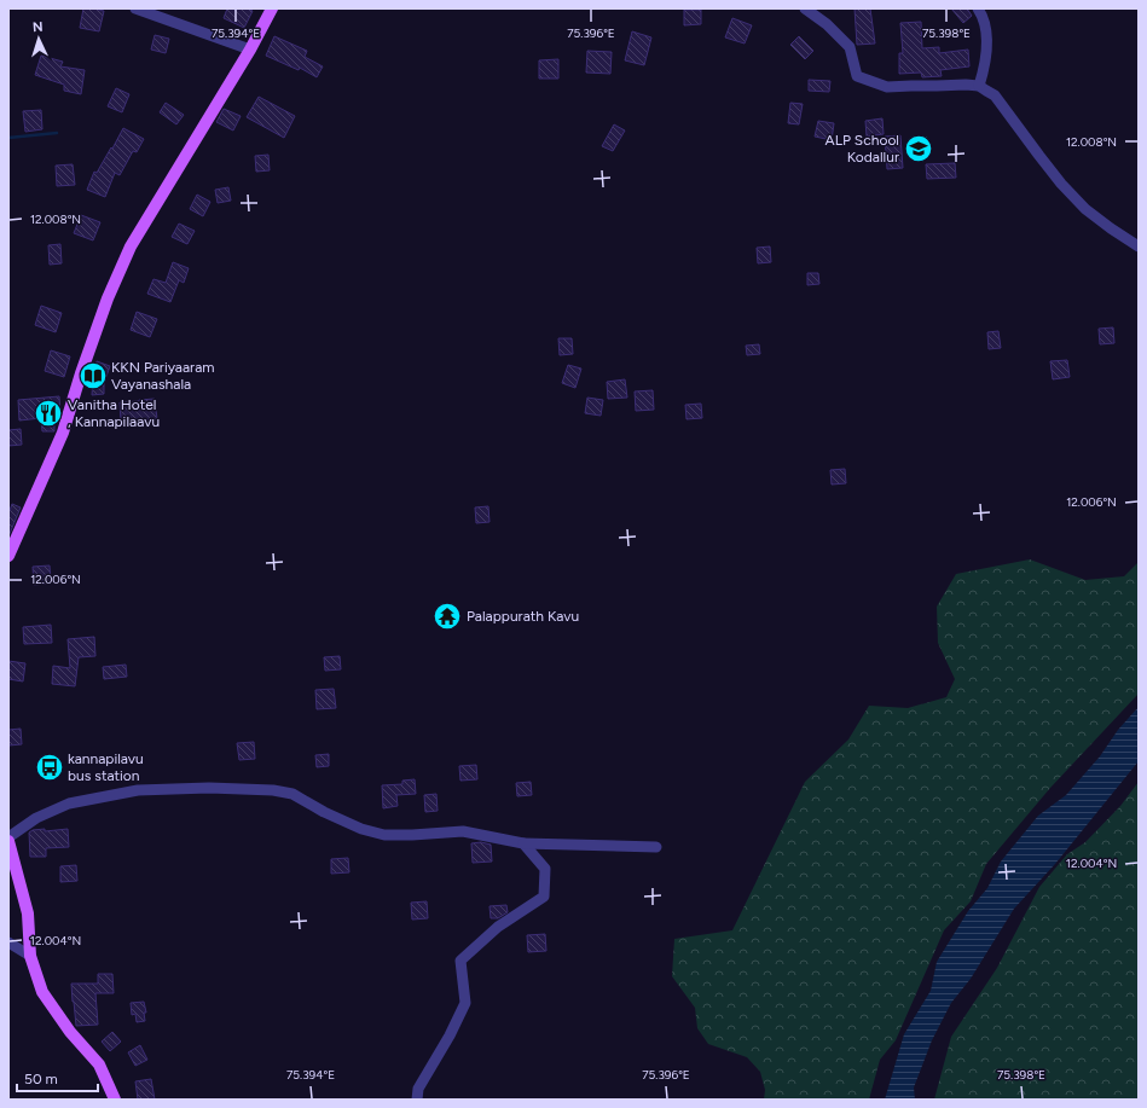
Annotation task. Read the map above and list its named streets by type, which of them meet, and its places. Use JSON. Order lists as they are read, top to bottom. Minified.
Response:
{"places":{"school or university":["ALP School Kodallur"],"library":["KKN Pariyaaram Vayanashala"],"restaurant":["Vanitha Hotel , Kannapilaavu"],"temple":["Palappurath Kavu"],"bus stop":["kannapilavu bus station"]},"scale_bar":"50 m","north":"top","coordinates":["75.394°E","75.396°E","75.398°E","12.008°N","12.006°N","12.004°N"]}
